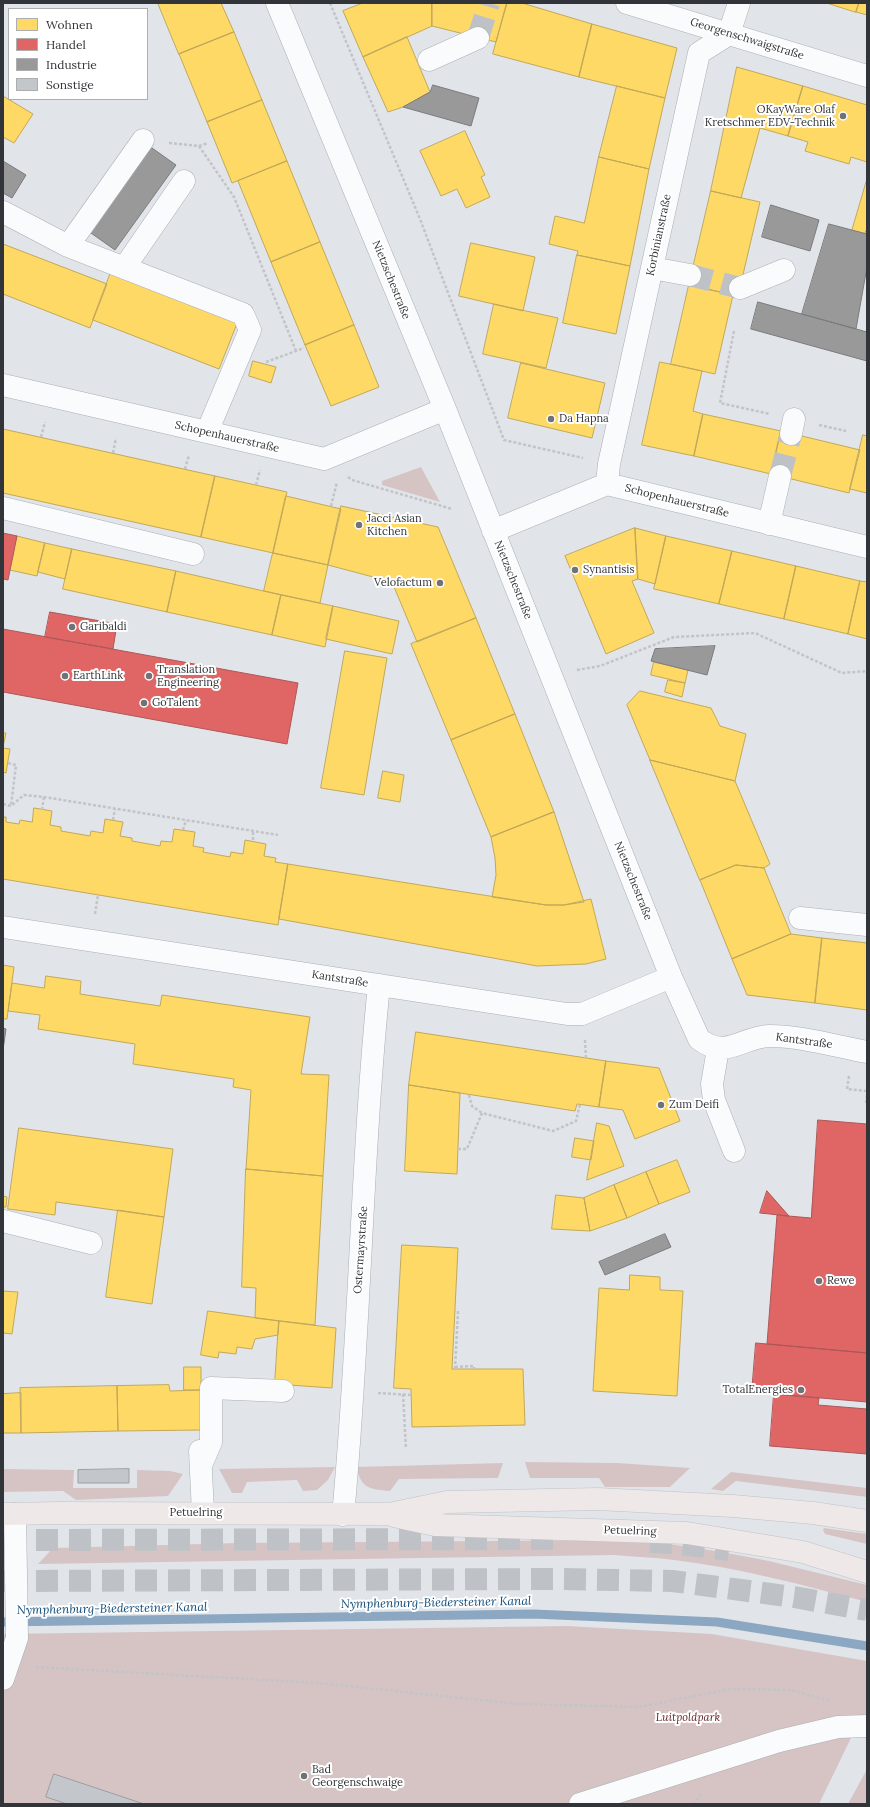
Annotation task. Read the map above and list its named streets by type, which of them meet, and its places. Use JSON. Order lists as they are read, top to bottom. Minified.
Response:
{"streets":{"main road":["Petuelring"],"street":["Georgenschwaigstraße","Korbinianstraße","Nietzschestraße","Schopenhauerstraße","Kantstraße","Ostermayrstraße"]},"crossings":[["Georgenschwaigstraße","Korbinianstraße"],["Korbinianstraße","Schopenhauerstraße"],["Nietzschestraße","Kantstraße"],["Kantstraße","Ostermayrstraße"],["Ostermayrstraße","Petuelring"]],"water":["Nymphenburg-Biedersteiner Kanal"],"parks":["Luitpoldpark"],"places":["OKayWare Olaf Kretschmer EDV-Technik","Da Hapna","Jacci Asian Kitchen","Synantisis","Velofactum","Garibaldi","EarthLink","Translation Engineering","GoTalent","Zum Deifi","Rewe","TotalEnergies","Bad Georgenschwaige"],"legend":["Wohnen","Handel","Industrie","Sonstige"]}
